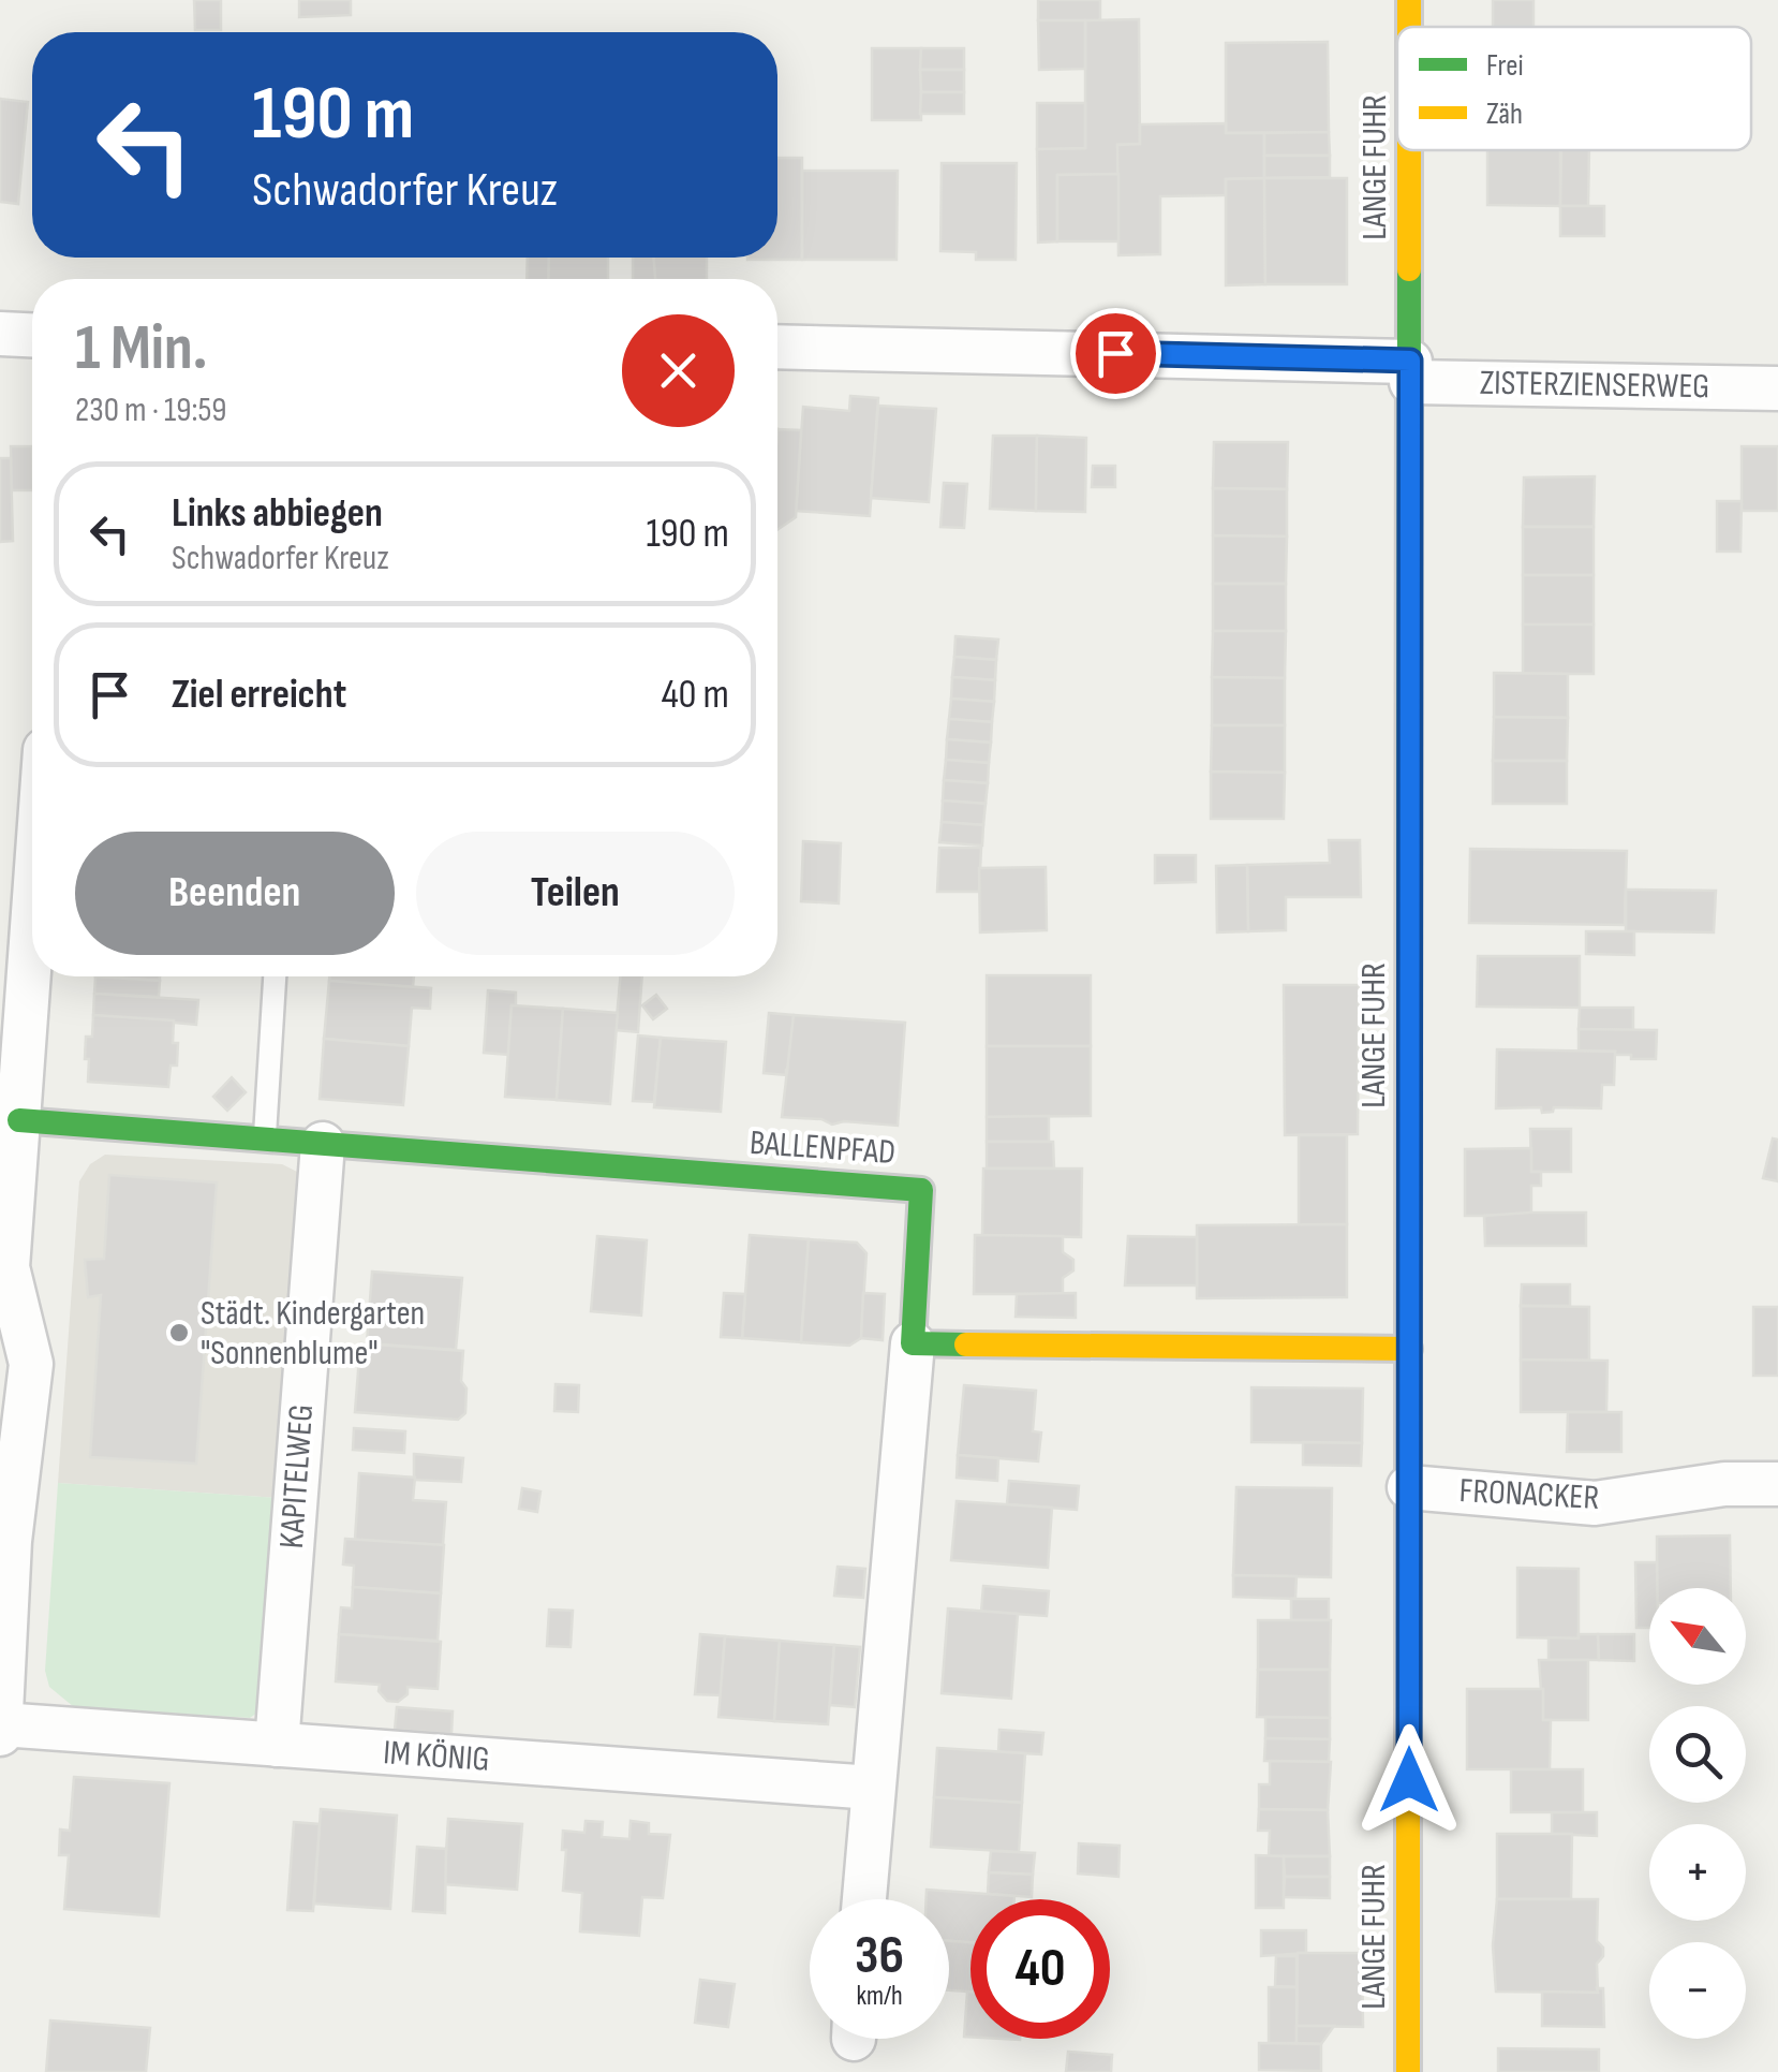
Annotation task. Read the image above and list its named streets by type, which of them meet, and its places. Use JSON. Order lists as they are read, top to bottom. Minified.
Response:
{"streets":{"street":["LANGE FUHR","ZISTERZIENSERWEG","BALLENPFAD","KAPITELWEG","FRONACKER","IM KÖNIG"]},"crossings":[["LANGE FUHR","ZISTERZIENSERWEG"],["LANGE FUHR","FRONACKER"],["BALLENPFAD","KAPITELWEG"],["KAPITELWEG","IM KÖNIG"]],"places":["Städt. Kindergarten \"Sonnenblume\""],"legend":["Frei","Zäh"],"north":"top left","page":{"turn":["190 m","Schwadorfer Kreuz"],"heading":["1 Min.","230 m · 19:59"],"list":[{"name":"Links abbiegen","note":"Schwadorfer Kreuz","value":"190 m"},{"name":"Ziel erreicht","value":"40 m"}],"buttons":["Beenden","Teilen"],"map_buttons":["+","−"],"speed":"36 km/h","limit":"40"}}
